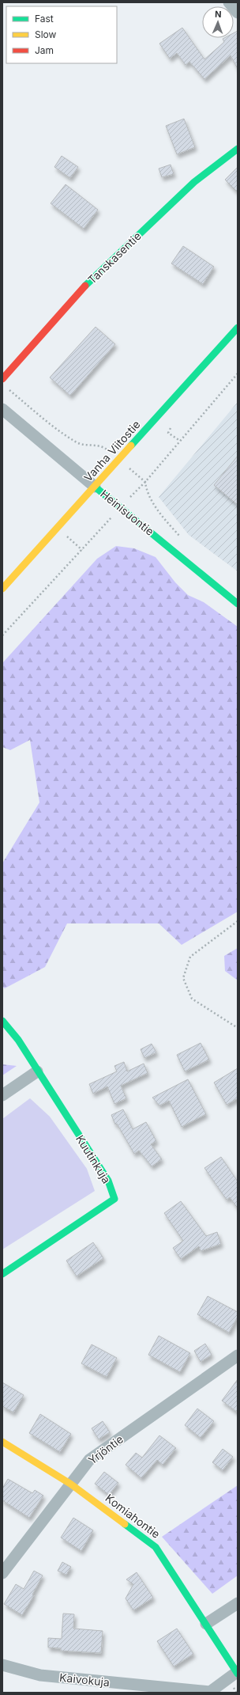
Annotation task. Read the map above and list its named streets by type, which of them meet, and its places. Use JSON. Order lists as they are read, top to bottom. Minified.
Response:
{"streets":{"street":["Tanskasentie","Vanha Viitostie","Heinisuontie","Kuutinkuja","Yrjöntie","Komiahontie","Kaivokuja"]},"crossings":[["Vanha Viitostie","Heinisuontie"],["Yrjöntie","Komiahontie"],["Komiahontie","Kaivokuja"]],"legend":["Fast","Slow","Jam"],"north":"top"}
